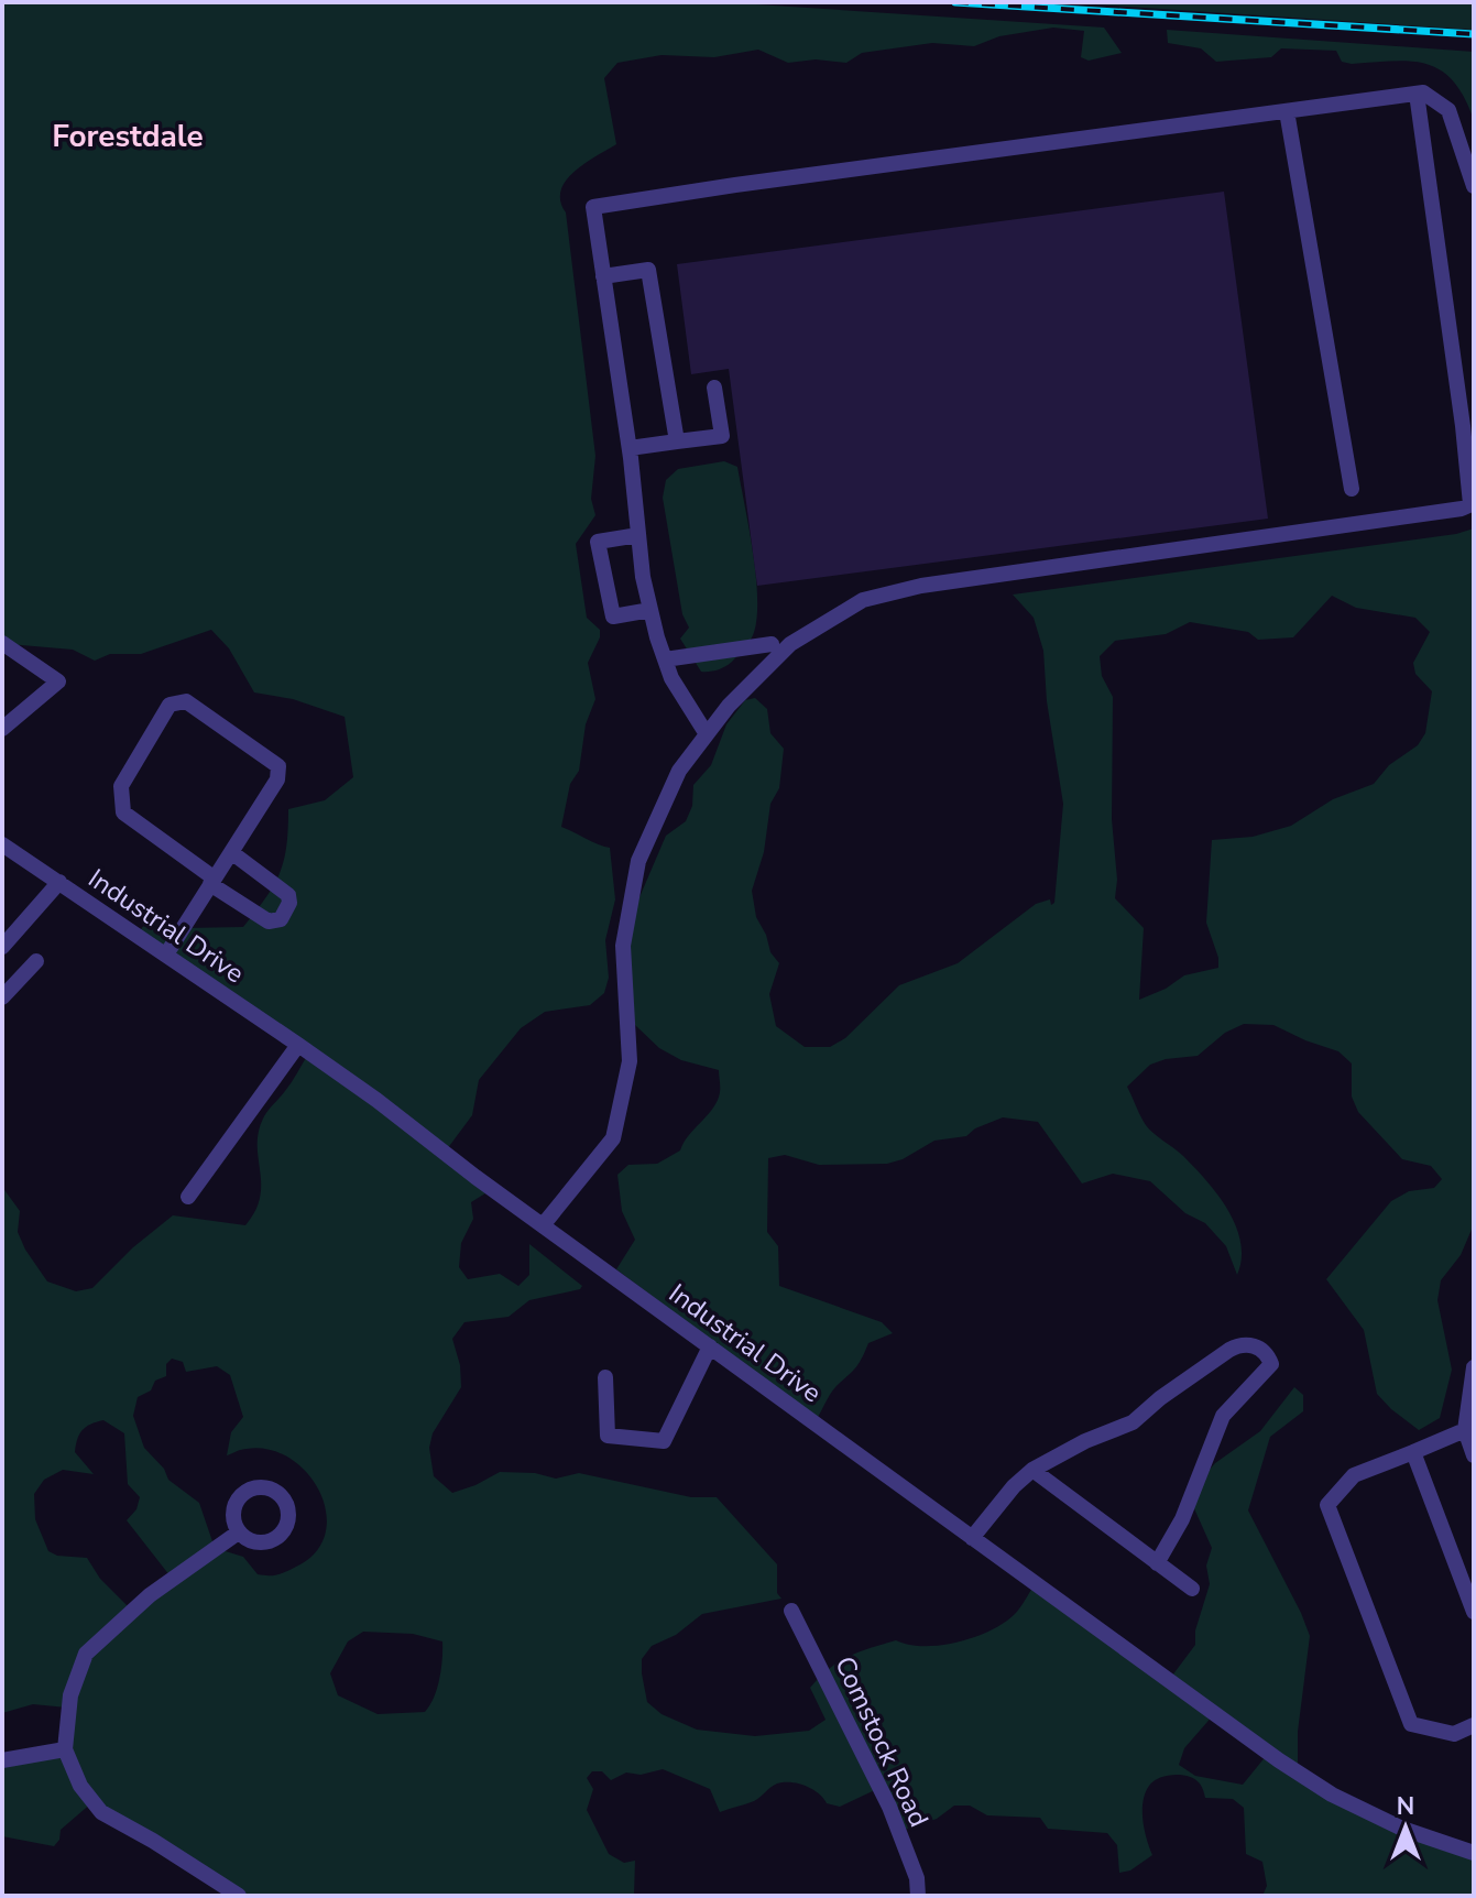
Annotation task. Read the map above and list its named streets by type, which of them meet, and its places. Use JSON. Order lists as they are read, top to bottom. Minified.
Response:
{"streets":{"street":["Industrial Drive","Comstock Road"]},"districts":["Forestdale"],"north":"top"}
